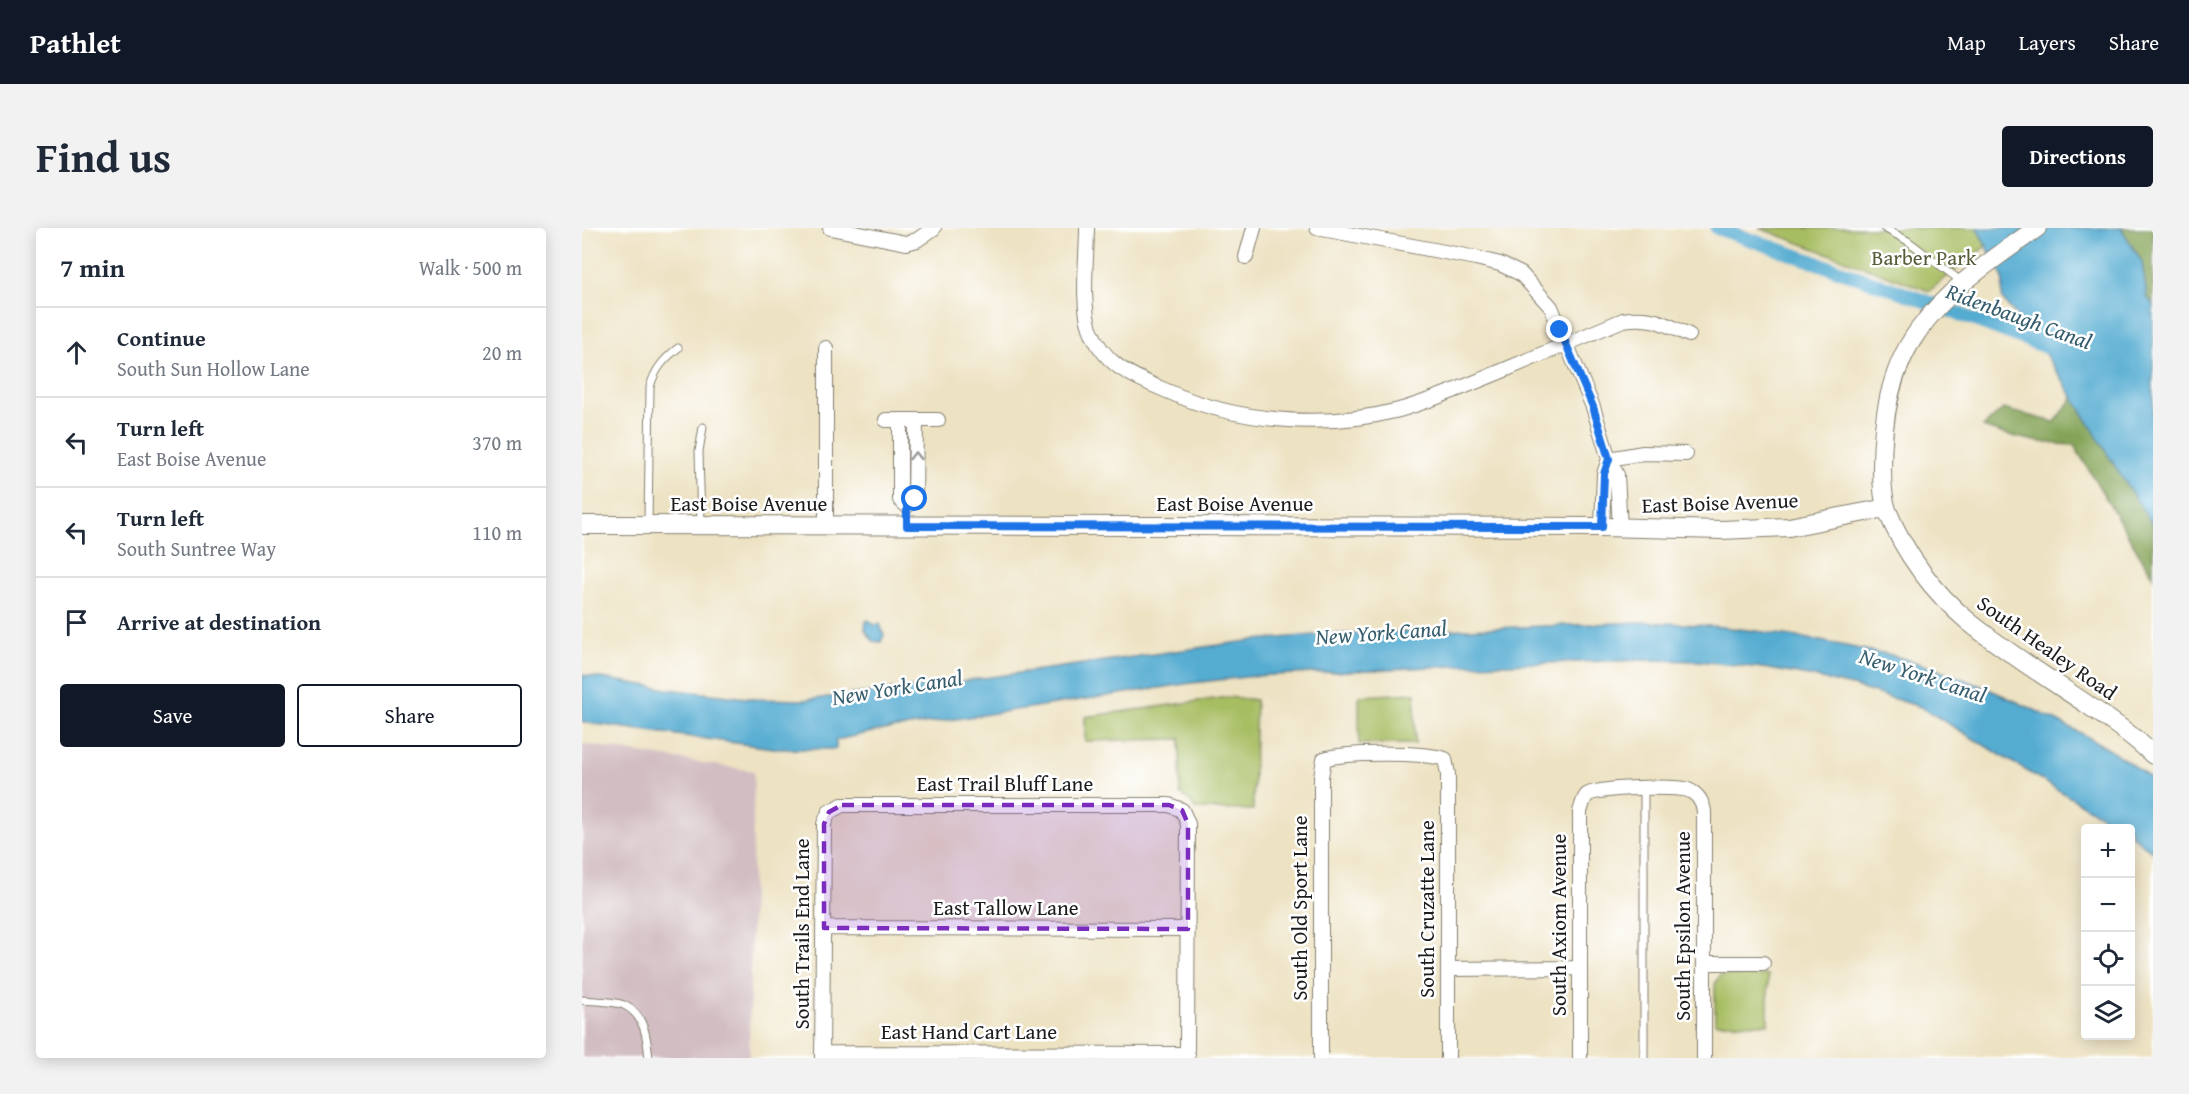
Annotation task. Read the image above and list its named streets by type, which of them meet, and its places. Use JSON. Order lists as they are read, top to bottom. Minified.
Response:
{"streets":{"street":["East Boise Avenue","South Healey Road","East Trail Bluff Lane","East Tallow Lane","South Old Sport Lane","South Cruzatte Lane","South Axiom Avenue","South Epsilon Avenue","South Trails End Lane","East Hand Cart Lane"]},"crossings":[["East Boise Avenue","South Healey Road"],["East Trail Bluff Lane","East Tallow Lane"],["East Trail Bluff Lane","South Trails End Lane"],["East Tallow Lane","South Trails End Lane"],["South Old Sport Lane","South Cruzatte Lane"],["South Axiom Avenue","South Epsilon Avenue"],["South Trails End Lane","East Hand Cart Lane"]],"water":["Ridenbaugh Canal","New York Canal"],"parks":["Barber Park"],"page":{"header":"Pathlet","nav":["Map","Layers","Share"],"title":"Find us","buttons":["Directions",["Save","Share"]],"heading":["7 min","Walk · 500 m"],"list":[["Continue","South Sun Hollow Lane","20 m"],["Turn left","East Boise Avenue","370 m"],["Turn left","South Suntree Way","110 m"],"Arrive at destination"],"map_buttons":["+","−"]}}
